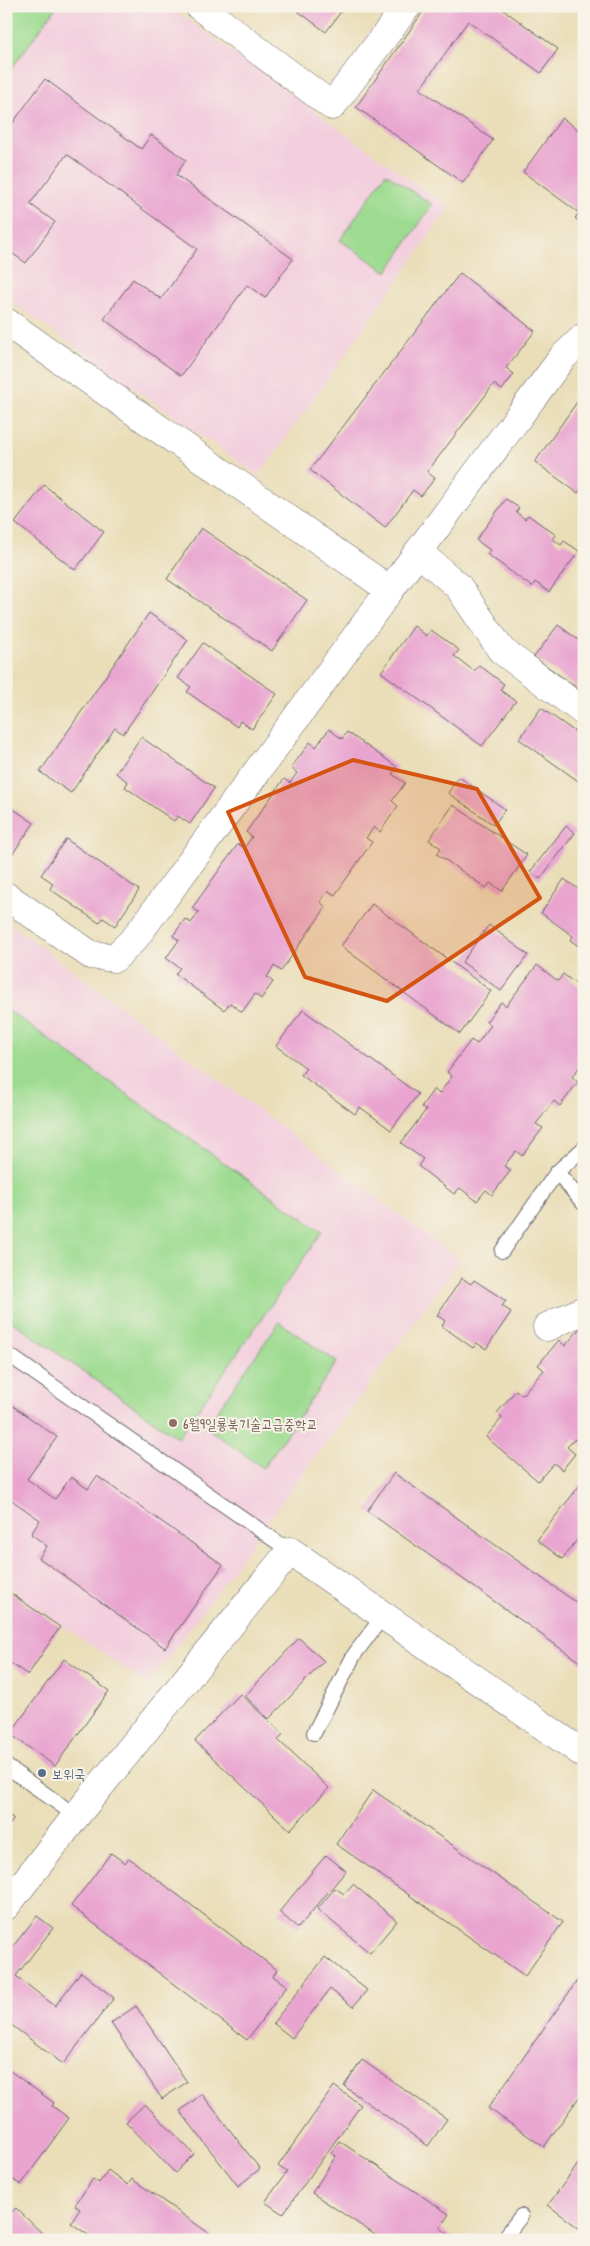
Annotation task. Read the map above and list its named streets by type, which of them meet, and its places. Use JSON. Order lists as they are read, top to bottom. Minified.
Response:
{"places":["6월9일룡북기술고급중학교","보위국"]}
